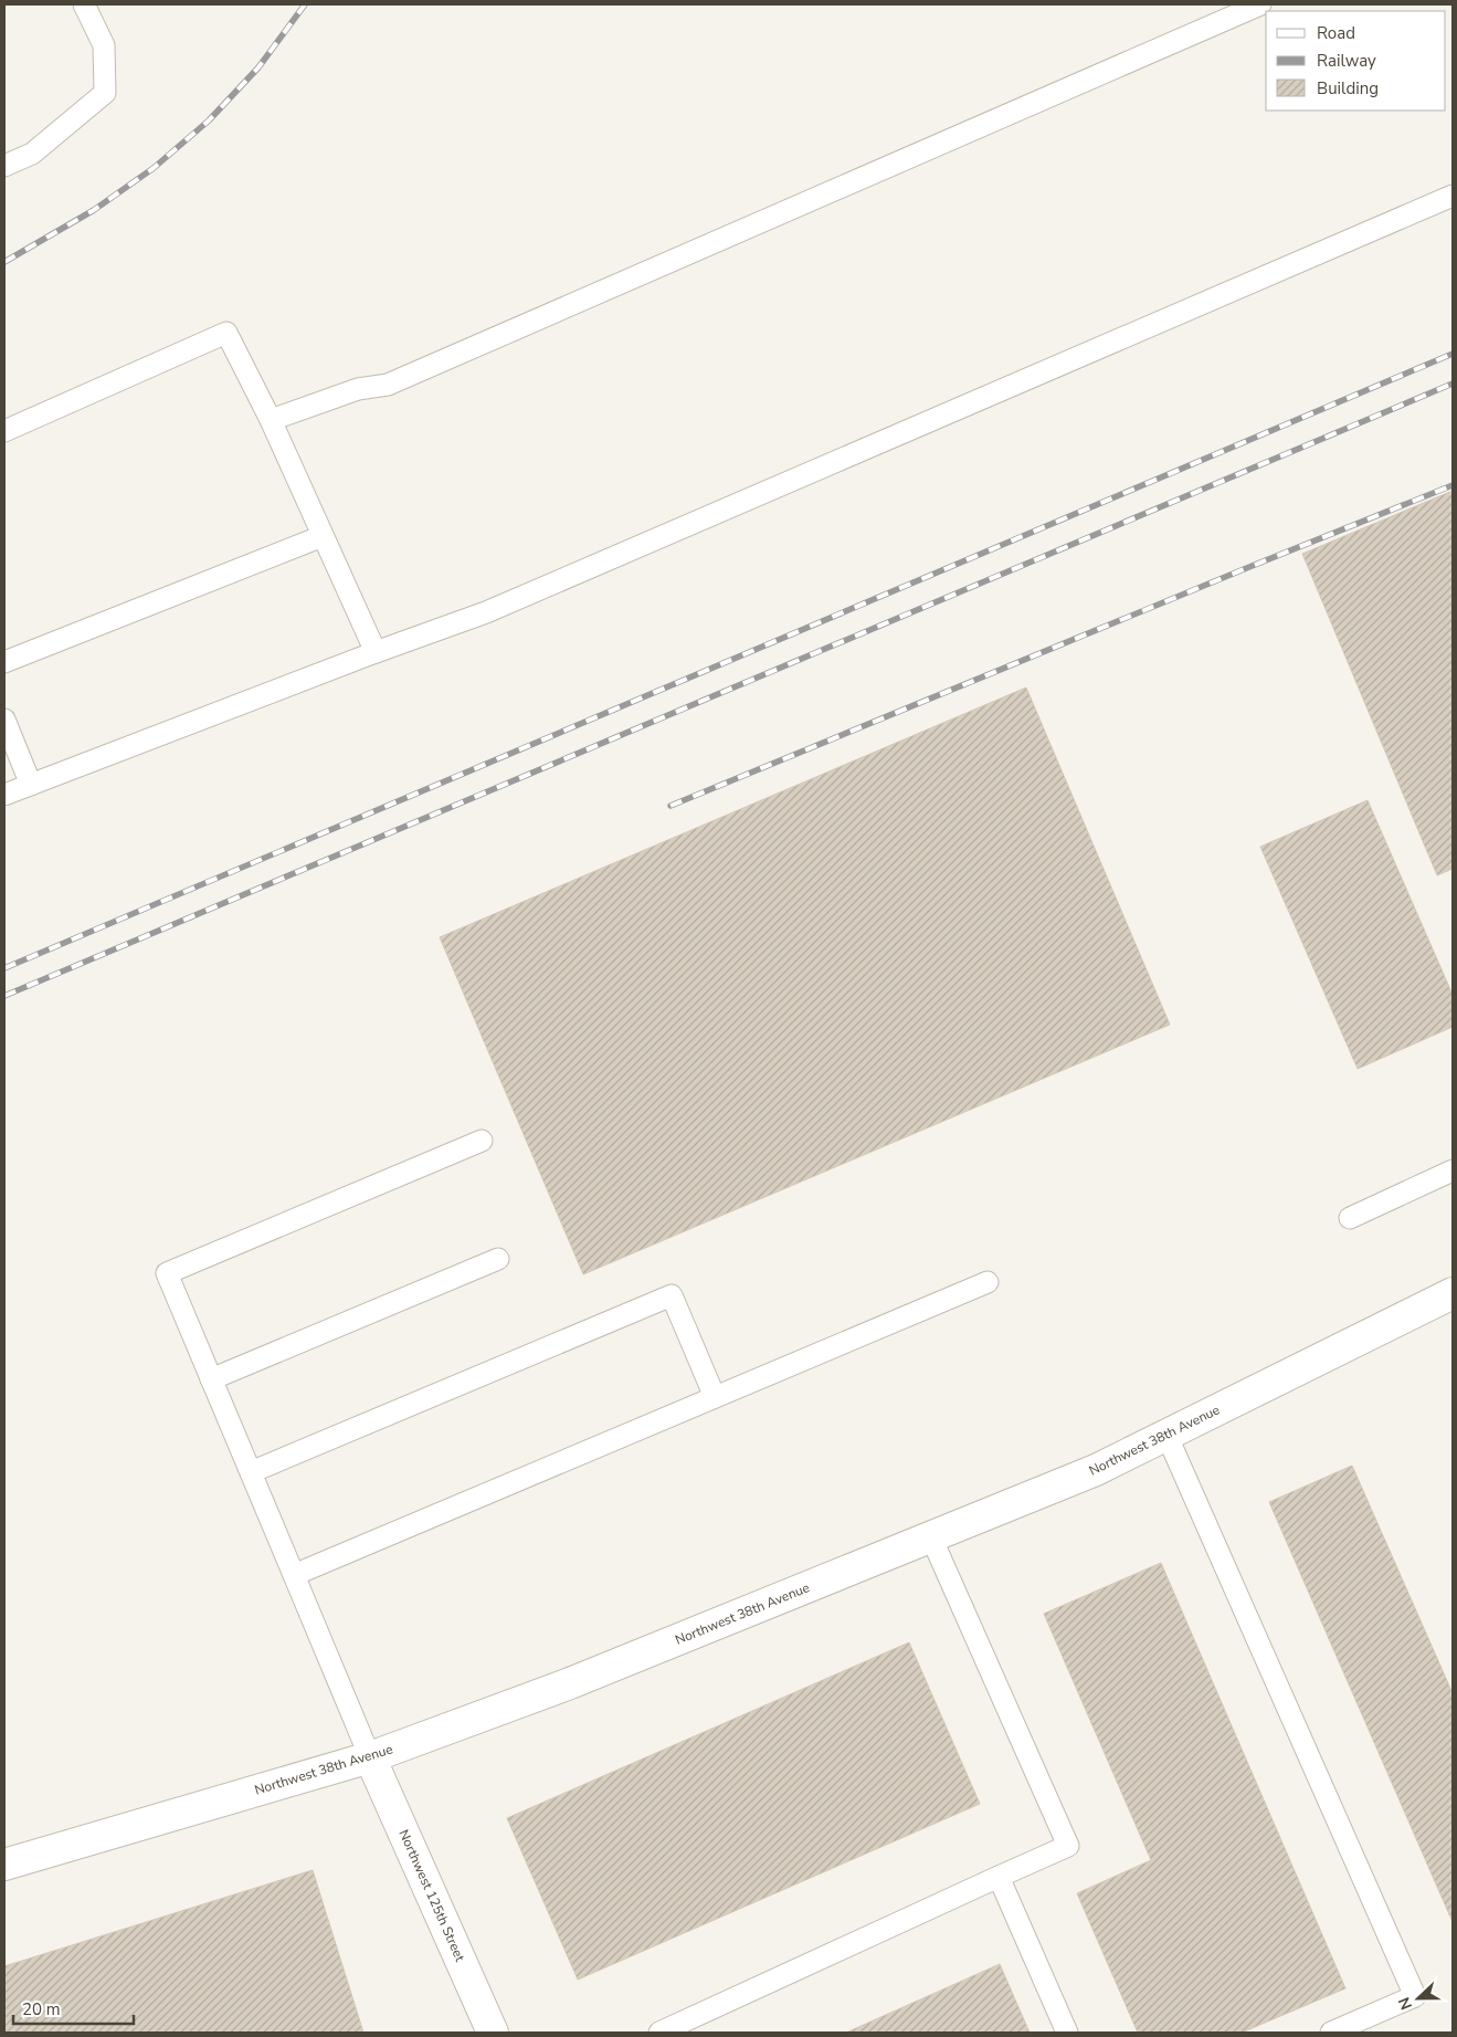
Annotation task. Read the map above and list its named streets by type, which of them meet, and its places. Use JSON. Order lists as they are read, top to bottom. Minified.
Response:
{"streets":{"street":["Northwest 38th Avenue","Northwest 125th Street"]},"crossings":[["Northwest 38th Avenue","Northwest 125th Street"]],"legend":["Road","Railway","Building"],"scale_bar":"20 m","north":"left"}
